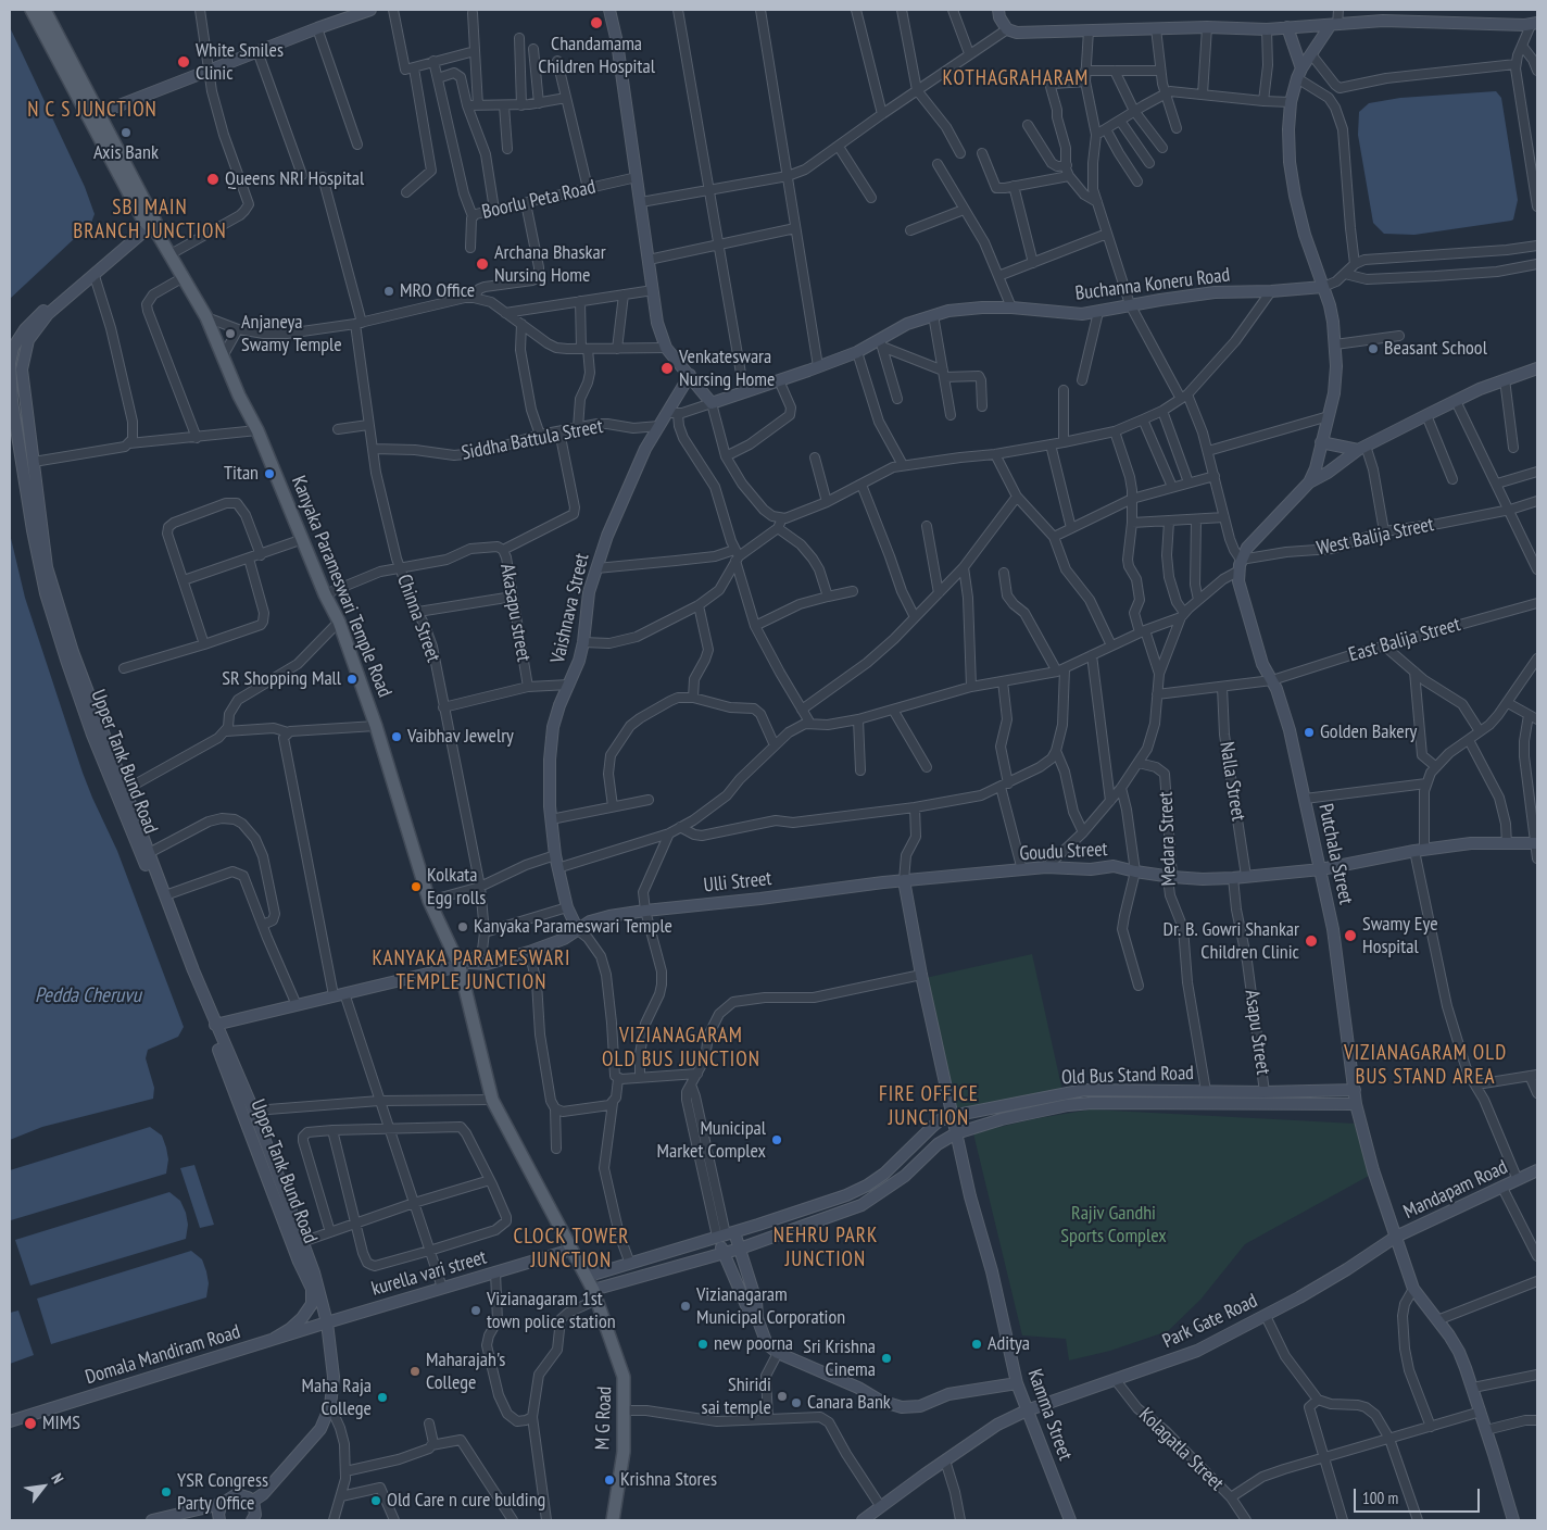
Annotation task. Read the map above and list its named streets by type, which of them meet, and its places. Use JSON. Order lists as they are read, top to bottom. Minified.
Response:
{"streets":{"main road":["Kanyaka Parameswari Temple Road","M G Road"],"street":["Boorlu Peta Road","Buchanna Koneru Road","Siddha Battula Street","West Balija Street","Vaishnava Street","Akasapu street","Chinna Street","East Balija Street","Upper Tank Bund Road","Nalla Street","Medara Street","Goudu Street","Putchala Street","Ulli Street","Asapu Street","Old Bus Stand Road","Mandapam Road","kurella vari street","Park Gate Road","Domala Mandiram Road","Kamma Street","Kolagatla Street"]},"crossings":[["Siddha Battula Street","Vaishnava Street"],["Siddha Battula Street","Chinna Street"],["Kanyaka Parameswari Temple Road","Akasapu street"],["Kanyaka Parameswari Temple Road","Chinna Street"],["Kanyaka Parameswari Temple Road","Upper Tank Bund Road"],["Kanyaka Parameswari Temple Road","Ulli Street"],["Kanyaka Parameswari Temple Road","M G Road"],["Vaishnava Street","Ulli Street"],["Akasapu street","Chinna Street"],["Chinna Street","Ulli Street"],["East Balija Street","Nalla Street"],["East Balija Street","Putchala Street"],["Upper Tank Bund Road","Ulli Street"],["Upper Tank Bund Road","kurella vari street"],["Upper Tank Bund Road","Domala Mandiram Road"],["Nalla Street","Goudu Street"],["Medara Street","Goudu Street"],["Medara Street","Old Bus Stand Road"],["Goudu Street","Putchala Street"],["Goudu Street","Ulli Street"],["Goudu Street","Asapu Street"],["Goudu Street","Kamma Street"],["Putchala Street","Old Bus Stand Road"],["Putchala Street","Mandapam Road"],["Ulli Street","Kamma Street"],["Asapu Street","Old Bus Stand Road"],["Old Bus Stand Road","Mandapam Road"],["Old Bus Stand Road","Kamma Street"],["Old Bus Stand Road","M G Road"],["Mandapam Road","Park Gate Road"],["kurella vari street","Domala Mandiram Road"],["kurella vari street","M G Road"],["Park Gate Road","Kamma Street"],["Park Gate Road","Kolagatla Street"]],"districts":["KOTHAGRAHARAM","N C S JUNCTION","SBI MAIN BRANCH JUNCTION","KANYAKA PARAMESWARI TEMPLE JUNCTION","VIZIANAGARAM OLD BUS JUNCTION","VIZIANAGARAM OLD BUS STAND AREA","FIRE OFFICE JUNCTION","NEHRU PARK JUNCTION","CLOCK TOWER JUNCTION"],"water":["Pedda Cheruvu"],"parks":["Rajiv Gandhi Sports Complex"],"places":["Chandamama Children Hospital","White Smiles Clinic","Axis Bank","Queens NRI Hospital","Archana Bhaskar Nursing Home","MRO Office","Anjaneya Swamy Temple","Beasant School","Venkateswara Nursing Home","Titan","SR Shopping Mall","Golden Bakery","Vaibhav Jewelry","Kolkata Egg rolls","Kanyaka Parameswari Temple","Swamy Eye Hospital","Dr. B. Gowri Shankar Children Clinic","Municipal Market Complex","Vizianagaram Municipal Corporation","Vizianagaram 1st town police station","new poorna","Aditya","Sri Krishna Cinema","Maharajah's College","Shiridi sai temple","Maha Raja College","Canara Bank","MIMS","Krishna Stores","YSR Congress Party Office","Old Care n cure bulding"],"scale_bar":"100 m","north":"top right"}
